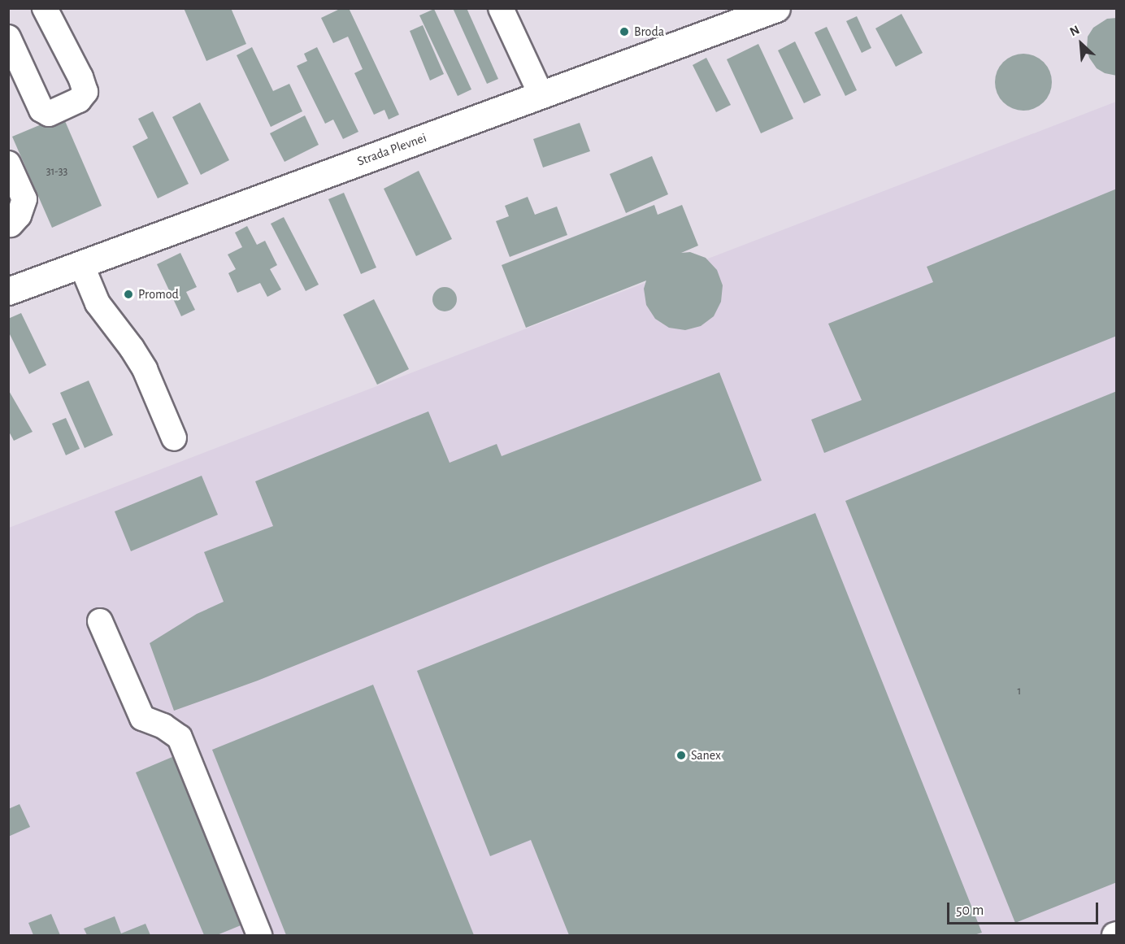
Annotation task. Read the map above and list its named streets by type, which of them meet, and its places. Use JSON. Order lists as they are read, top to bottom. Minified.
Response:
{"streets":{"main road":["Strada Plevnei"]},"places":["Broda","Promod","Sanex"],"house_numbers":["31-33","1"],"scale_bar":"50 m","north":"top left"}
